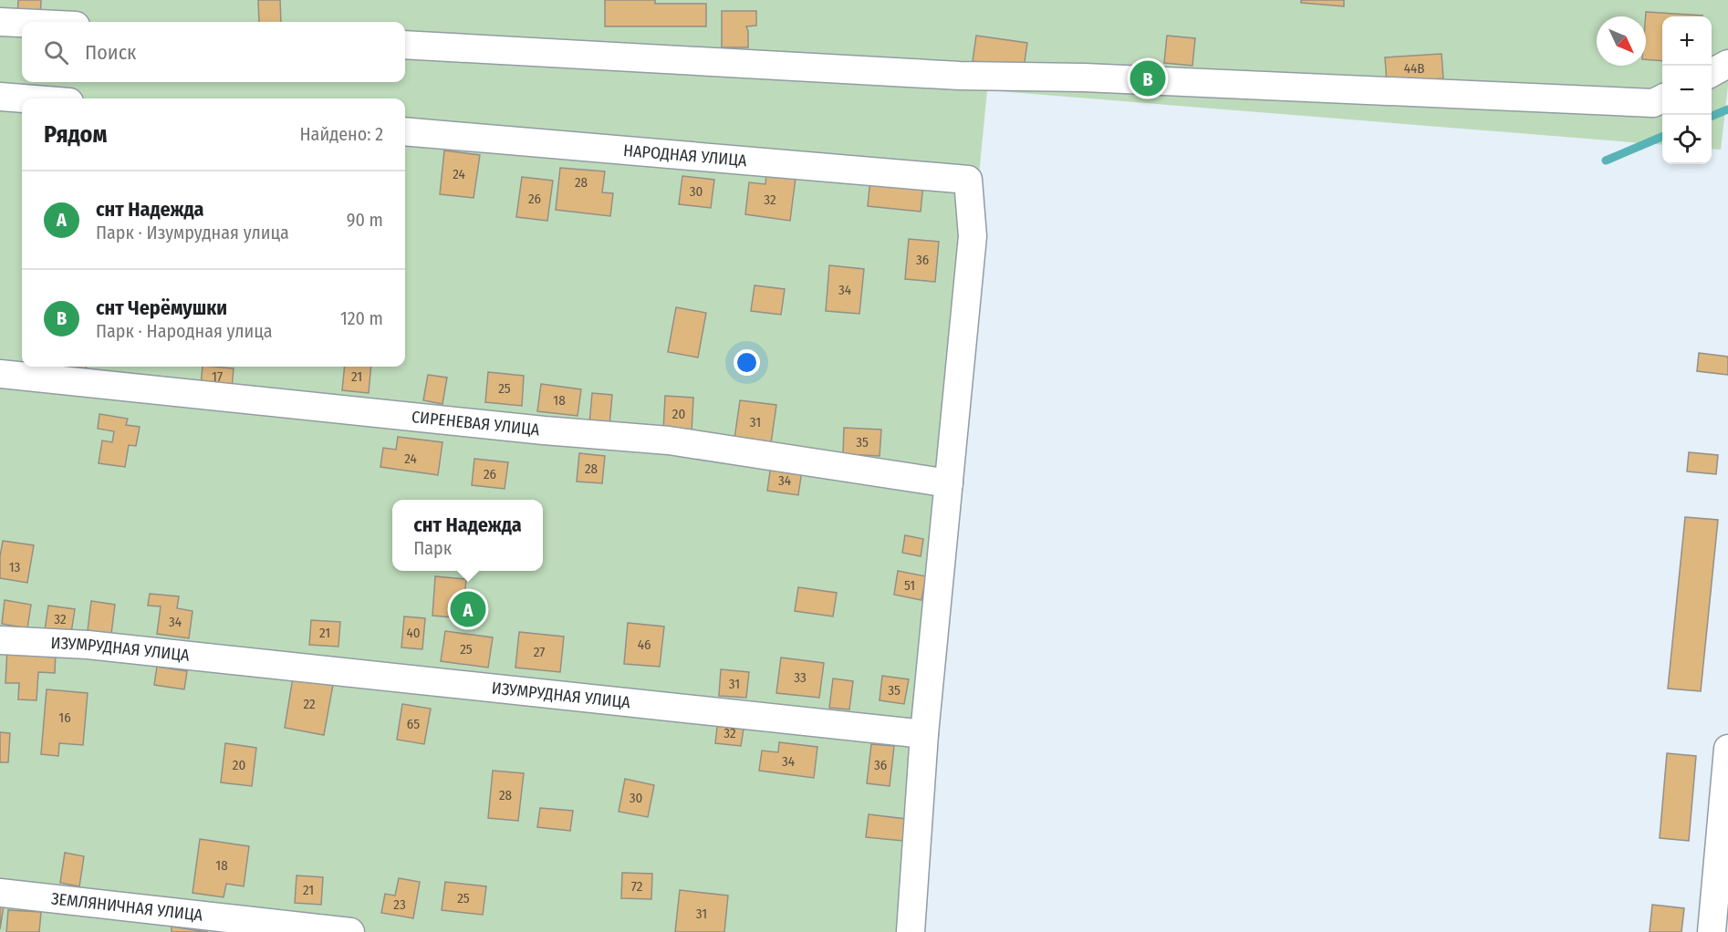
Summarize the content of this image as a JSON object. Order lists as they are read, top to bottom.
{
  "streets": {
    "street": [
      "НАРОДНАЯ УЛИЦА",
      "СИРЕНЕВАЯ УЛИЦА",
      "ИЗУМРУДНАЯ УЛИЦА",
      "ЗЕМЛЯНИЧНАЯ УЛИЦА"
    ]
  },
  "crossings": [
    ["НАРОДНАЯ УЛИЦА", "СИРЕНЕВАЯ УЛИЦА"]
  ],
  "house_numbers": [
    "44В",
    "24",
    "28",
    "30",
    "26",
    "32",
    "36",
    "34",
    "17",
    "21",
    "25",
    "18",
    "20",
    "31",
    "35",
    "24",
    "28",
    "26",
    "34",
    "13",
    "51",
    "32",
    "34",
    "21",
    "40",
    "46",
    "25",
    "27",
    "33",
    "31",
    "35",
    "22",
    "16",
    "65",
    "32",
    "34",
    "20",
    "36",
    "28",
    "30",
    "18",
    "72",
    "21",
    "25",
    "23",
    "31"
  ],
  "north": "bottom right",
  "page": {
    "map_buttons": ["+", "−"],
    "search": "Поиск",
    "pins": ["B", "A"],
    "heading": ["Рядом", "Найдено: 2"],
    "list": [
      {
        "mark": "A",
        "name": "снт Надежда",
        "note": "Парк · Изумрудная улица",
        "value": "90 m"
      },
      {
        "mark": "B",
        "name": "снт Черёмушки",
        "note": "Парк · Народная улица",
        "value": "120 m"
      }
    ],
    "popup": ["снт Надежда", "Парк"]
  }
}
